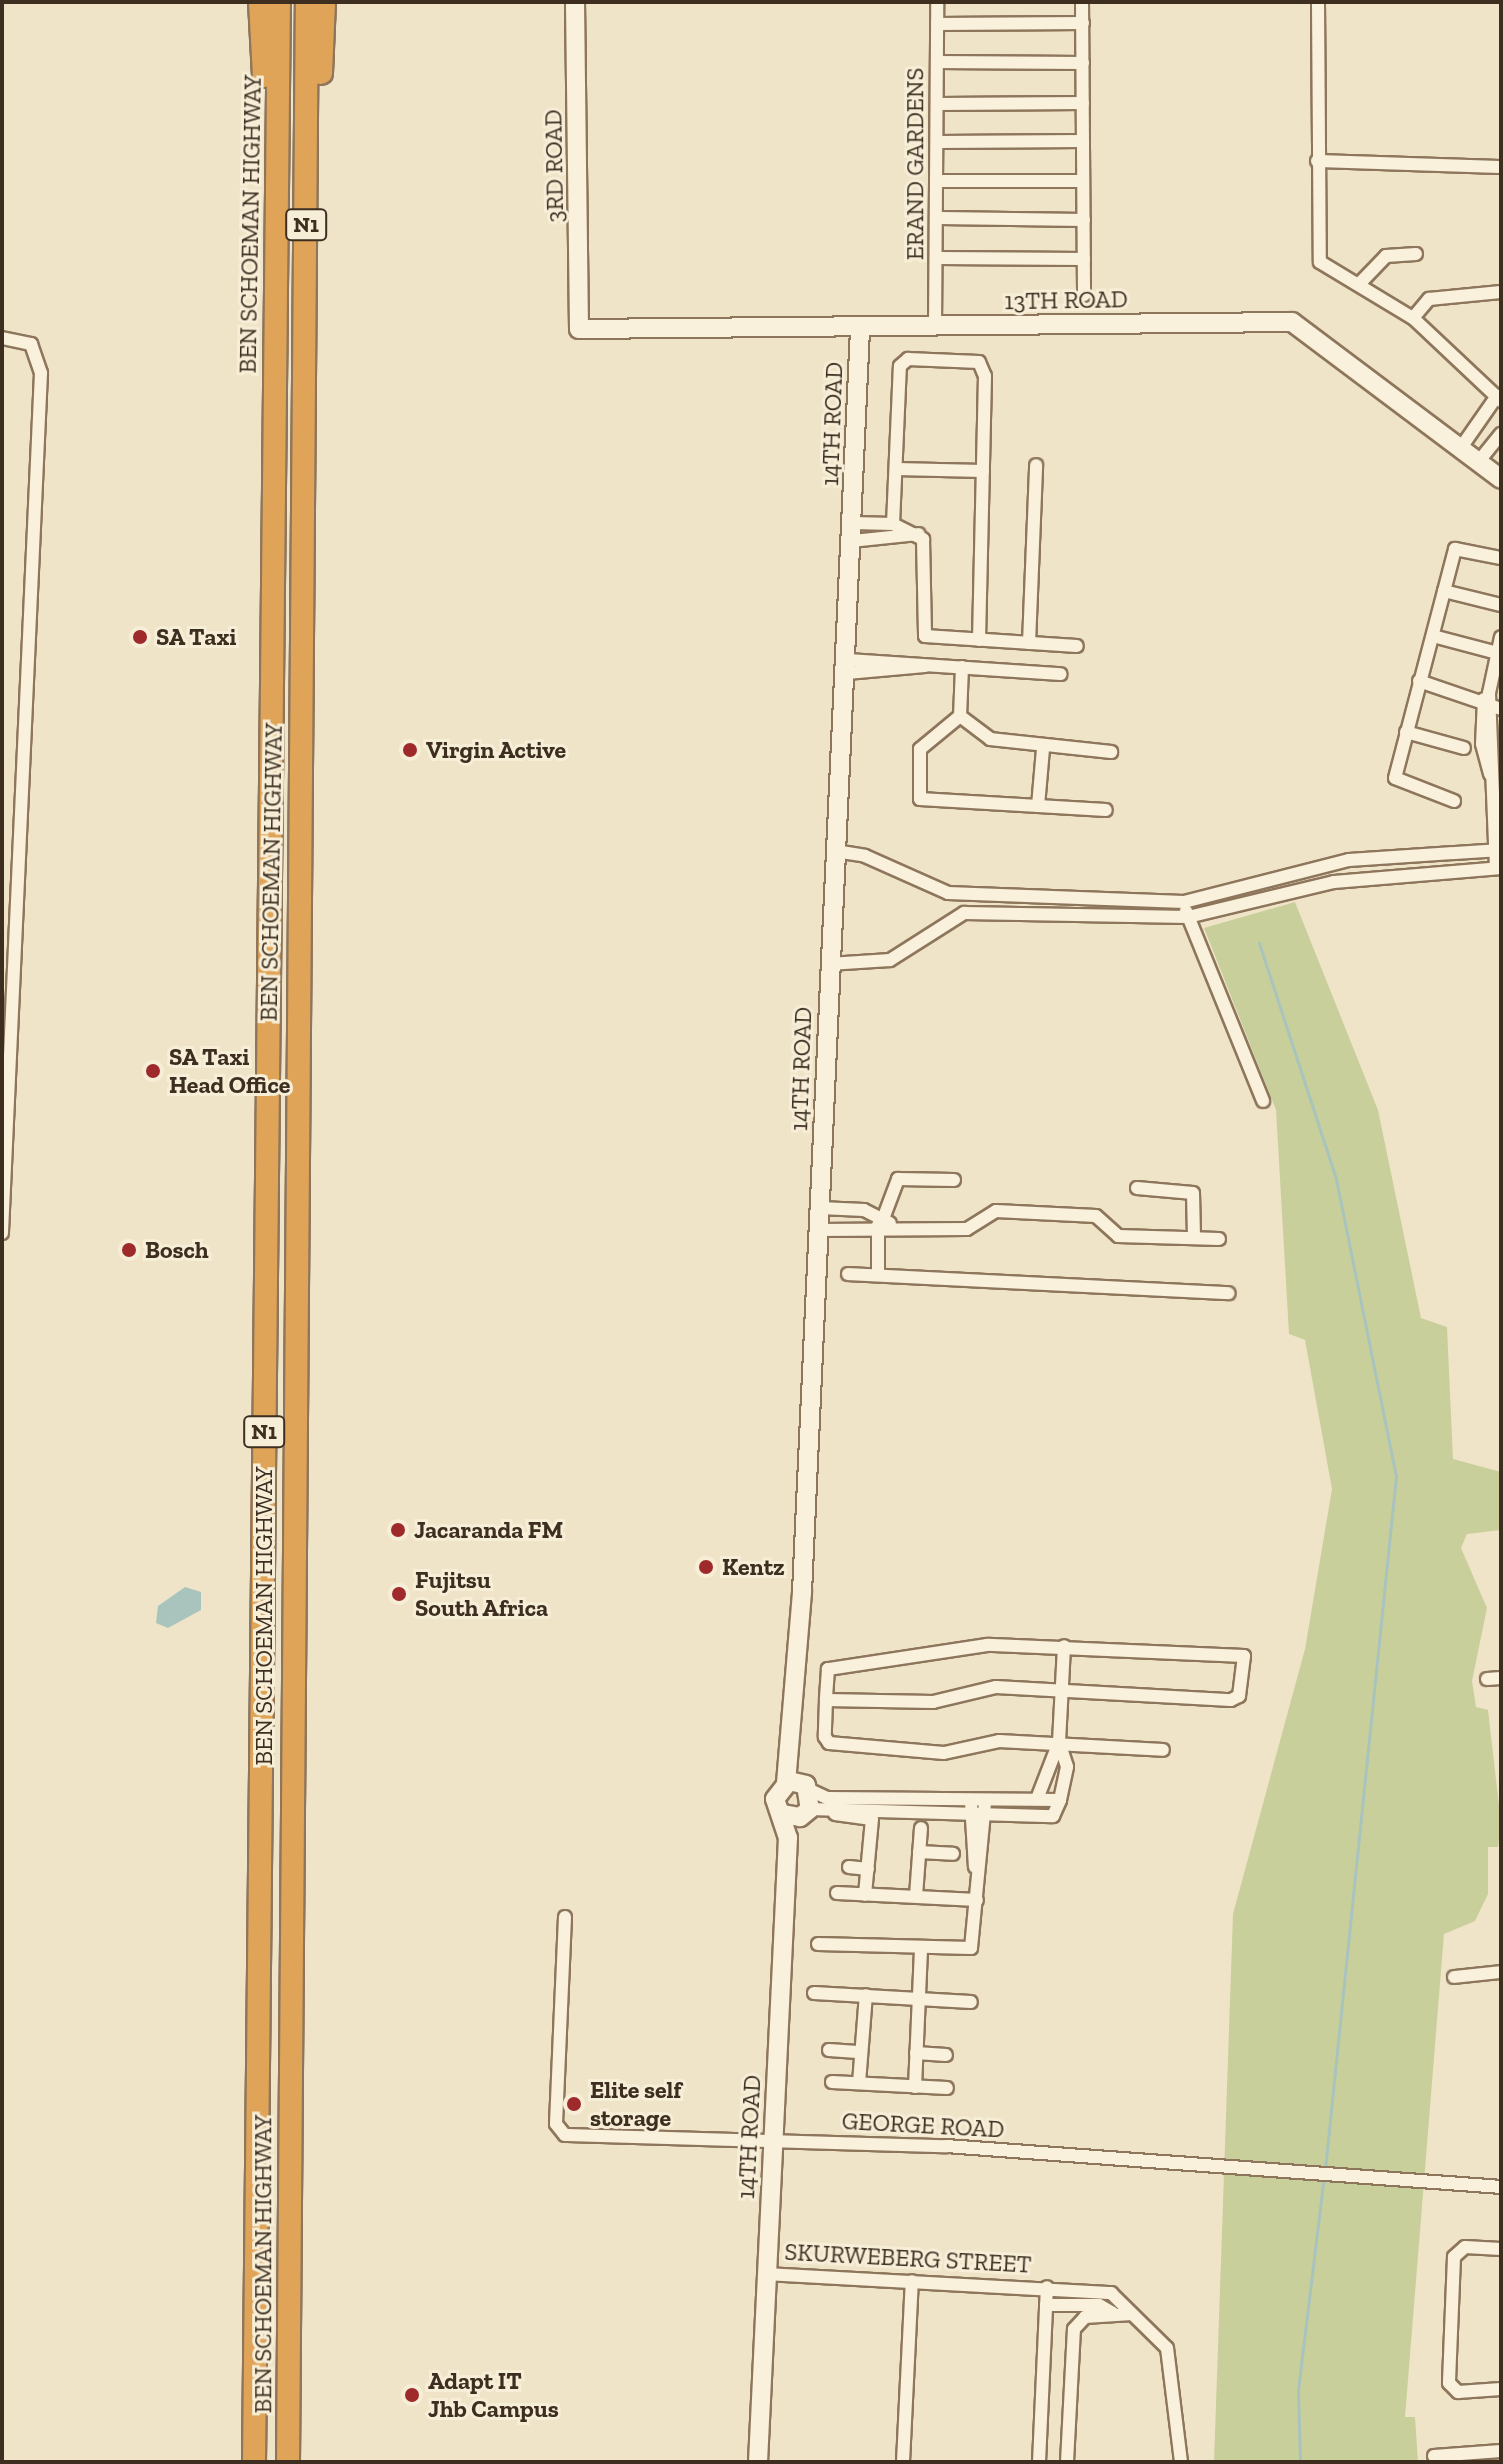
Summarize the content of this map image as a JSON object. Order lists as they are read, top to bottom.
{
  "streets": {
    "highway": ["BEN SCHOEMAN HIGHWAY", "N1"],
    "street": [
      "ERAND GARDENS",
      "3RD ROAD",
      "13TH ROAD",
      "14TH ROAD",
      "GEORGE ROAD",
      "SKURWEBERG STREET"
    ]
  },
  "crossings": [
    ["ERAND GARDENS", "13TH ROAD"],
    ["3RD ROAD", "13TH ROAD"],
    ["13TH ROAD", "14TH ROAD"],
    ["14TH ROAD", "GEORGE ROAD"],
    ["14TH ROAD", "SKURWEBERG STREET"]
  ],
  "places": [
    "SA Taxi",
    "Virgin Active",
    "SA Taxi Head Office",
    "Bosch",
    "Jacaranda FM",
    "Kentz",
    "Fujitsu South Africa",
    "Elite self storage",
    "Adapt IT Jhb Campus"
  ]
}
